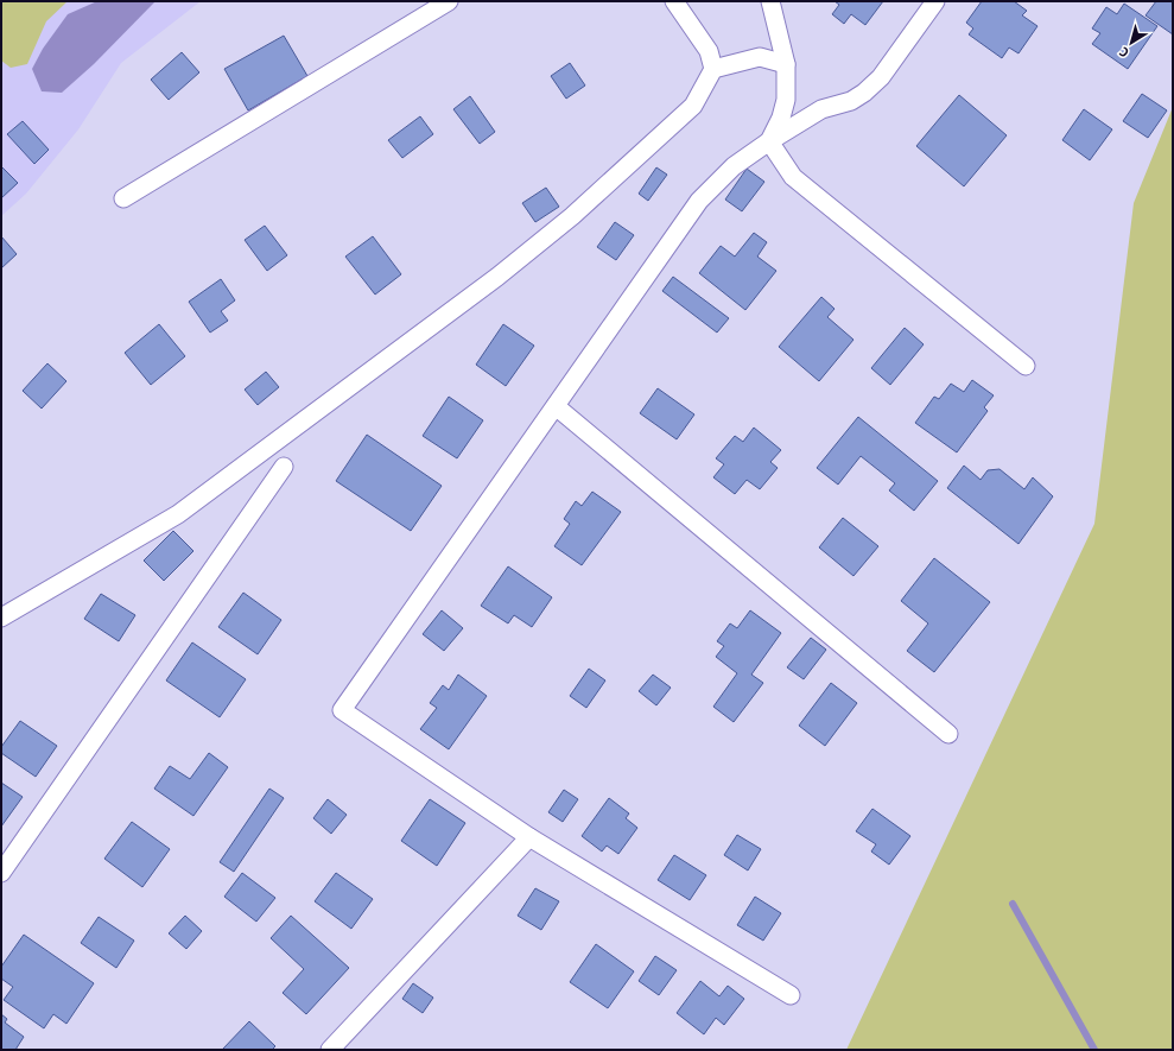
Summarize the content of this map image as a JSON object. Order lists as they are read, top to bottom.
{
  "north": "bottom left"
}
